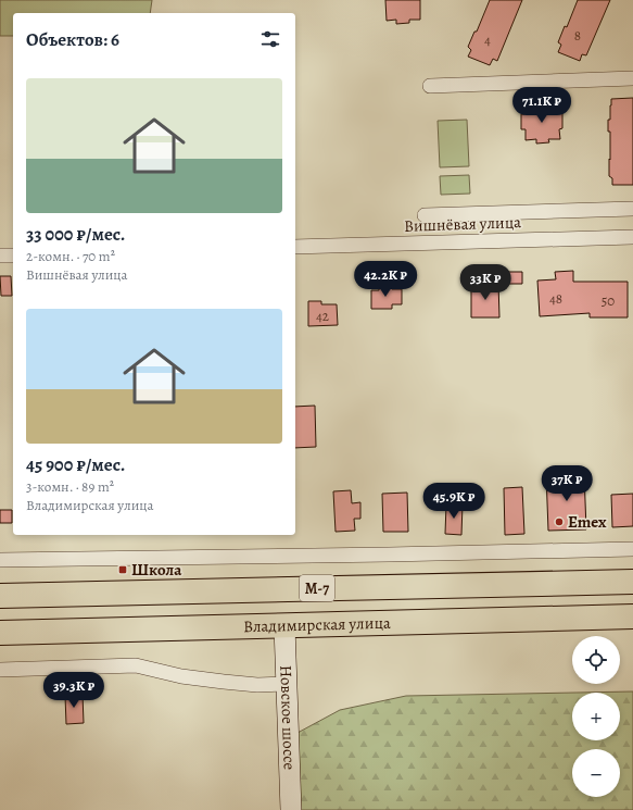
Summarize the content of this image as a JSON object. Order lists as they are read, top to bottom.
{
  "streets": {
    "highway": ["М-7", "Владимирская улица"],
    "street": ["Вишнёвая улица", "Новское шоссе"]
  },
  "crossings": [
    ["Владимирская улица", "Новское шоссе"]
  ],
  "places": {
    "other": ["Emex"],
    "transit": ["Школа"]
  },
  "house_numbers": [
    "8",
    "4",
    "48",
    "50",
    "42"
  ],
  "page": {
    "heading": "Объектов: 6",
    "list": [
      {
        "name": "33 000 ₽/мес.",
        "note": "2-комн. · 70 m² · Вишнёвая улица"
      },
      {
        "name": "45 900 ₽/мес.",
        "note": "3-комн. · 89 m² · Владимирская улица"
      }
    ],
    "price": [
      "71.1K ₽",
      "42.2K ₽",
      "33K ₽",
      "37K ₽",
      "45.9K ₽",
      "39.3K ₽"
    ],
    "map_buttons": ["+", "−"]
  }
}
